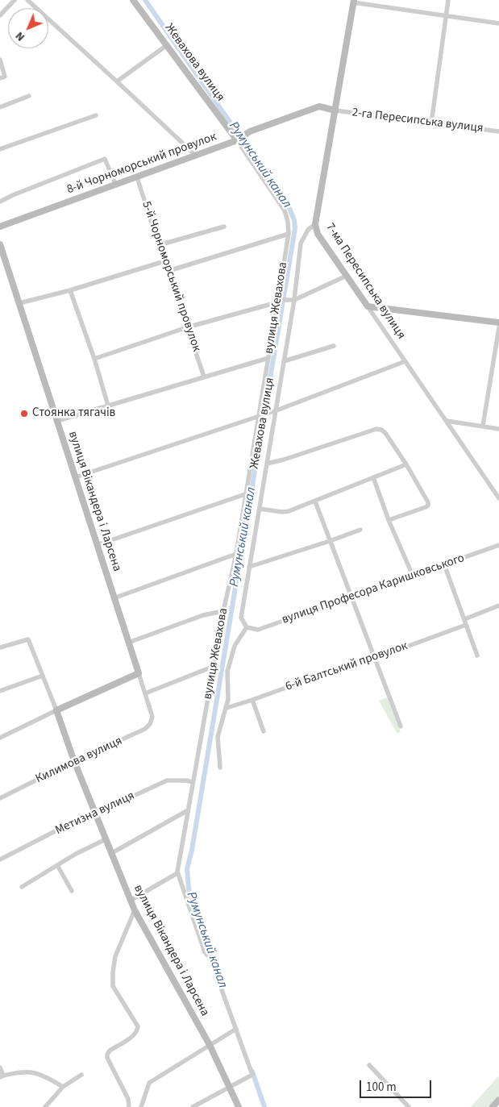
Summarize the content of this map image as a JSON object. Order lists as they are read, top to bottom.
{
  "streets": {
    "street": [
      "Жевахова вулиця",
      "2-га Пересипська вулиця",
      "8-й Чорноморський провулок",
      "5-й Чорноморський провулок",
      "7-ма Пересипська вулиця",
      "вулиця Жевахова",
      "вулиця Вікандера і Ларсена",
      "вулиця Професора Каришковського",
      "6-й Балтський провулок",
      "Килимова вулиця",
      "Метизна вулиця"
    ]
  },
  "crossings": [
    ["Жевахова вулиця", "8-й Чорноморський провулок"],
    ["Жевахова вулиця", "7-ма Пересипська вулиця"],
    ["Жевахова вулиця", "вулиця Жевахова"],
    ["Жевахова вулиця", "вулиця Професора Каришковського"],
    ["2-га Пересипська вулиця", "8-й Чорноморський провулок"],
    ["2-га Пересипська вулиця", "7-ма Пересипська вулиця"],
    ["8-й Чорноморський провулок", "5-й Чорноморський провулок"],
    ["8-й Чорноморський провулок", "7-ма Пересипська вулиця"],
    ["вулиця Жевахова", "вулиця Вікандера і Ларсена"],
    ["вулиця Жевахова", "Метизна вулиця"],
    ["вулиця Вікандера і Ларсена", "Килимова вулиця"],
    ["вулиця Вікандера і Ларсена", "Метизна вулиця"]
  ],
  "water": ["Румунський канал"],
  "places": ["Стоянка тягачів"],
  "scale_bar": "100 m",
  "north": "bottom left"
}
